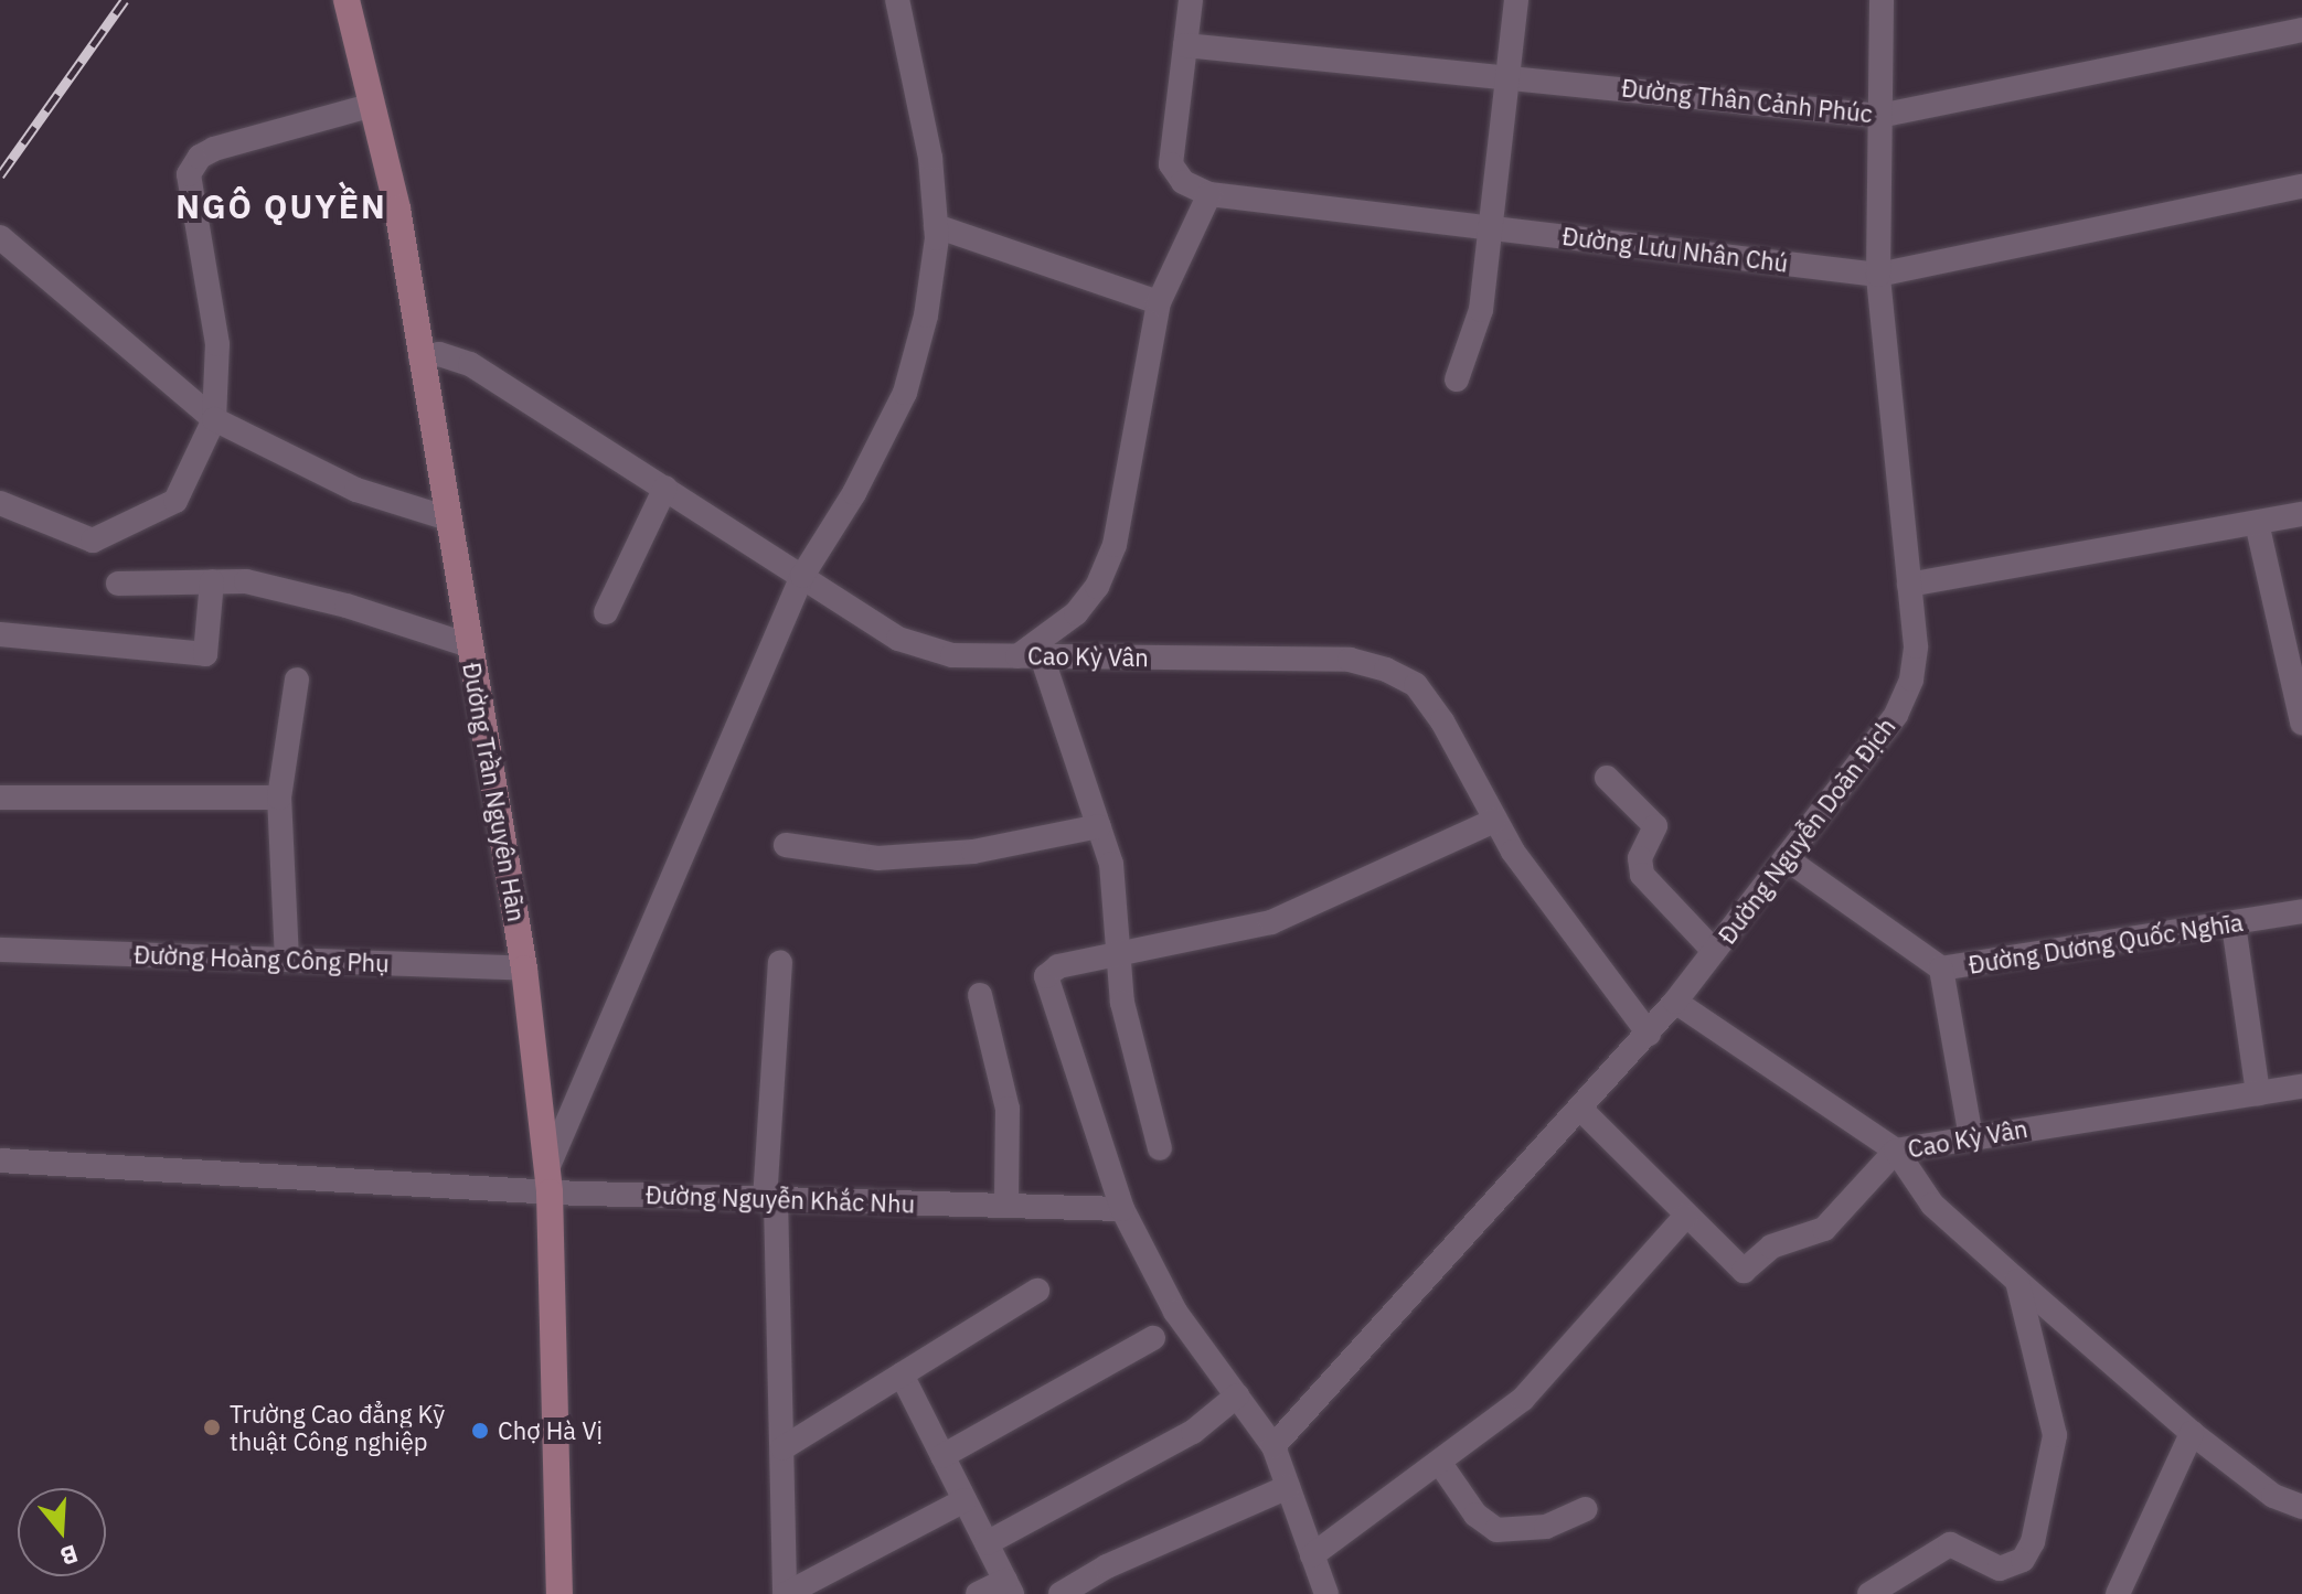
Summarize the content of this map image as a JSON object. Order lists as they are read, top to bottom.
{
  "streets": {
    "street": [
      "Đường Thân Cảnh Phúc",
      "Đường Lưu Nhân Chú",
      "Cao Kỳ Vân",
      "Đường Trần Nguyên Hãn",
      "Đường Nguyễn Doãn Địch",
      "Đường Dương Quốc Nghĩa",
      "Đường Hoàng Công Phụ",
      "Đường Nguyễn Khắc Nhu"
    ]
  },
  "crossings": [
    ["Đường Thân Cảnh Phúc", "Đường Lưu Nhân Chú"],
    ["Đường Thân Cảnh Phúc", "Đường Nguyễn Doãn Địch"],
    ["Đường Lưu Nhân Chú", "Đường Nguyễn Doãn Địch"],
    ["Cao Kỳ Vân", "Đường Trần Nguyên Hãn"],
    ["Cao Kỳ Vân", "Đường Nguyễn Doãn Địch"],
    ["Đường Trần Nguyên Hãn", "Đường Hoàng Công Phụ"],
    ["Đường Trần Nguyên Hãn", "Đường Nguyễn Khắc Nhu"],
    ["Đường Nguyễn Doãn Địch", "Đường Dương Quốc Nghĩa"]
  ],
  "districts": ["NGÔ QUYỀN"],
  "places": ["Trường Cao đẳng Kỹ thuật Công nghiệp", "Chợ Hà Vị"],
  "north": "bottom"
}
